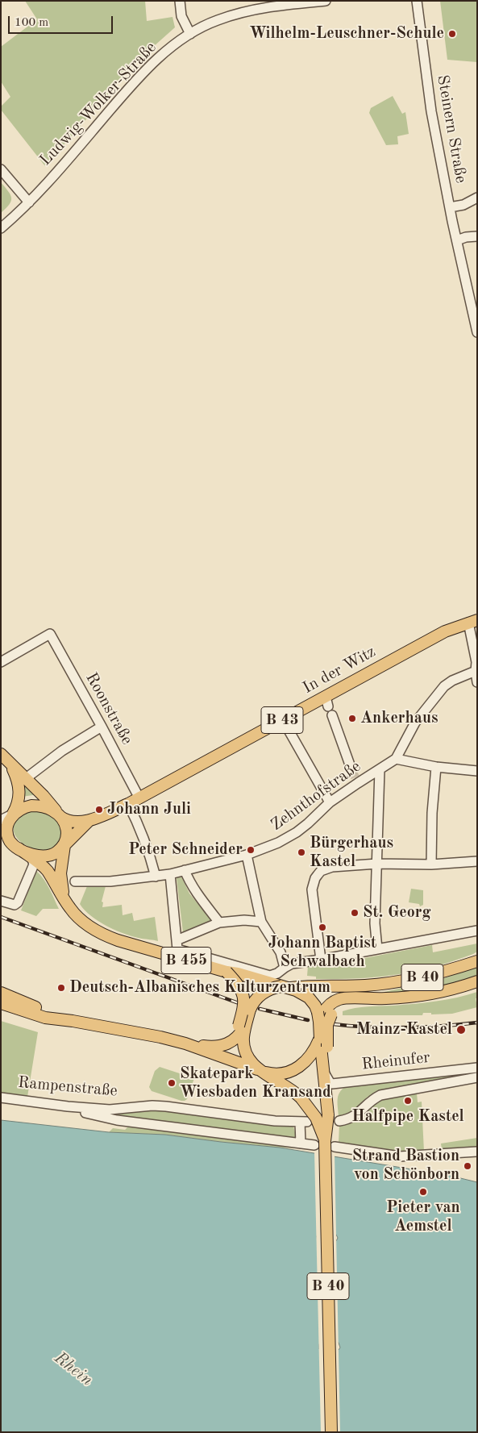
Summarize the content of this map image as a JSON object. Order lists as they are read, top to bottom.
{
  "streets": {
    "main road": [
      "In der Witz",
      "B 43",
      "B 455",
      "B 40"
    ],
    "street": [
      "Ludwig-Wolker-Straße",
      "Steinern Straße",
      "Roonstraße",
      "Zehnthofstraße",
      "Rheinufer",
      "Rampenstraße"
    ]
  },
  "crossings": [
    ["In der Witz", "Roonstraße"],
    ["In der Witz", "B 455"],
    ["B 455", "B 40"],
    ["B 40", "Rheinufer"]
  ],
  "water": ["Rhein"],
  "places": [
    "Wilhelm-Leuschner-Schule",
    "Ankerhaus",
    "Johann Juli",
    "Peter Schneider",
    "Bürgerhaus Kastel",
    "St. Georg",
    "Johann Baptist Schwalbach",
    "Deutsch-Albanisches Kulturzentrum",
    "Mainz-Kastel",
    "Skatepark Wiesbaden Kransand",
    "Halfpipe Kastel",
    "Strand Bastion von Schönborn",
    "Pieter van Aemstel"
  ],
  "scale_bar": "100 m"
}
